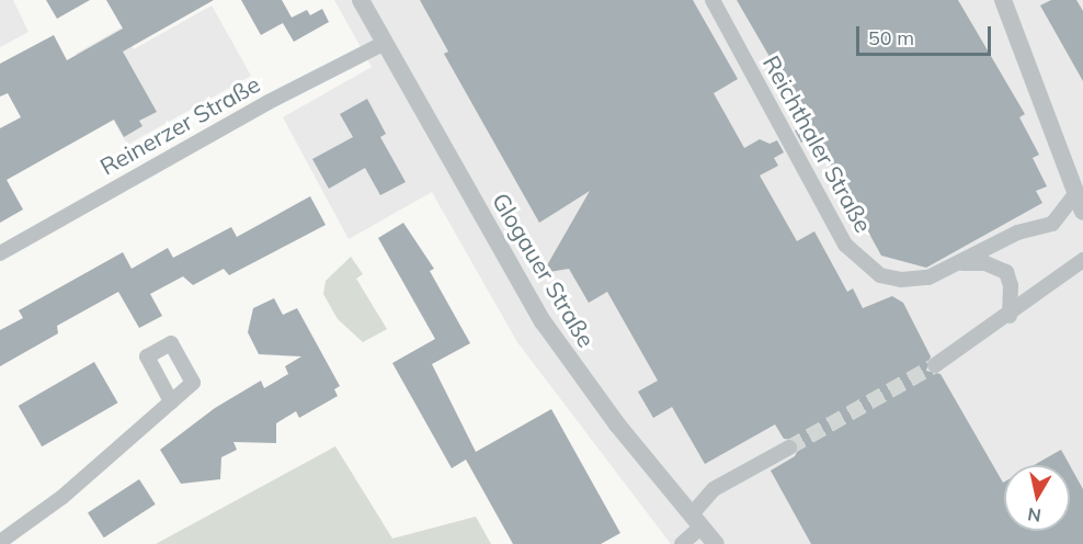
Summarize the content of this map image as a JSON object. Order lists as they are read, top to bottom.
{
  "streets": {
    "street": ["Reinerzer Straße", "Reichthaler Straße", "Glogauer Straße"]
  },
  "crossings": [
    ["Reinerzer Straße", "Glogauer Straße"]
  ],
  "scale_bar": "50 m",
  "north": "bottom"
}
